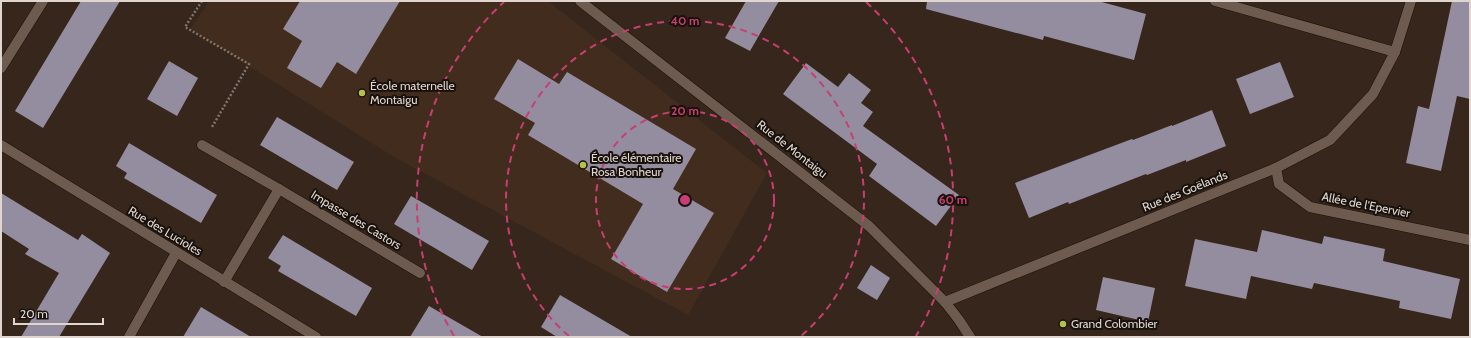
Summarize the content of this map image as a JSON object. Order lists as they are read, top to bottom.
{
  "streets": {
    "street": [
      "Rue de Montaigu",
      "Rue des Goëlands",
      "Allée de l'Epervier",
      "Impasse des Castors",
      "Rue des Lucioles"
    ]
  },
  "crossings": [
    ["Rue de Montaigu", "Rue des Goëlands"],
    ["Rue des Goëlands", "Allée de l'Epervier"]
  ],
  "places": ["École maternelle Montaigu", "École élémentaire Rosa Bonheur", "Grand Colombier"],
  "scale_bar": "20 m",
  "rings": ["40 m", "20 m", "60 m"]
}
